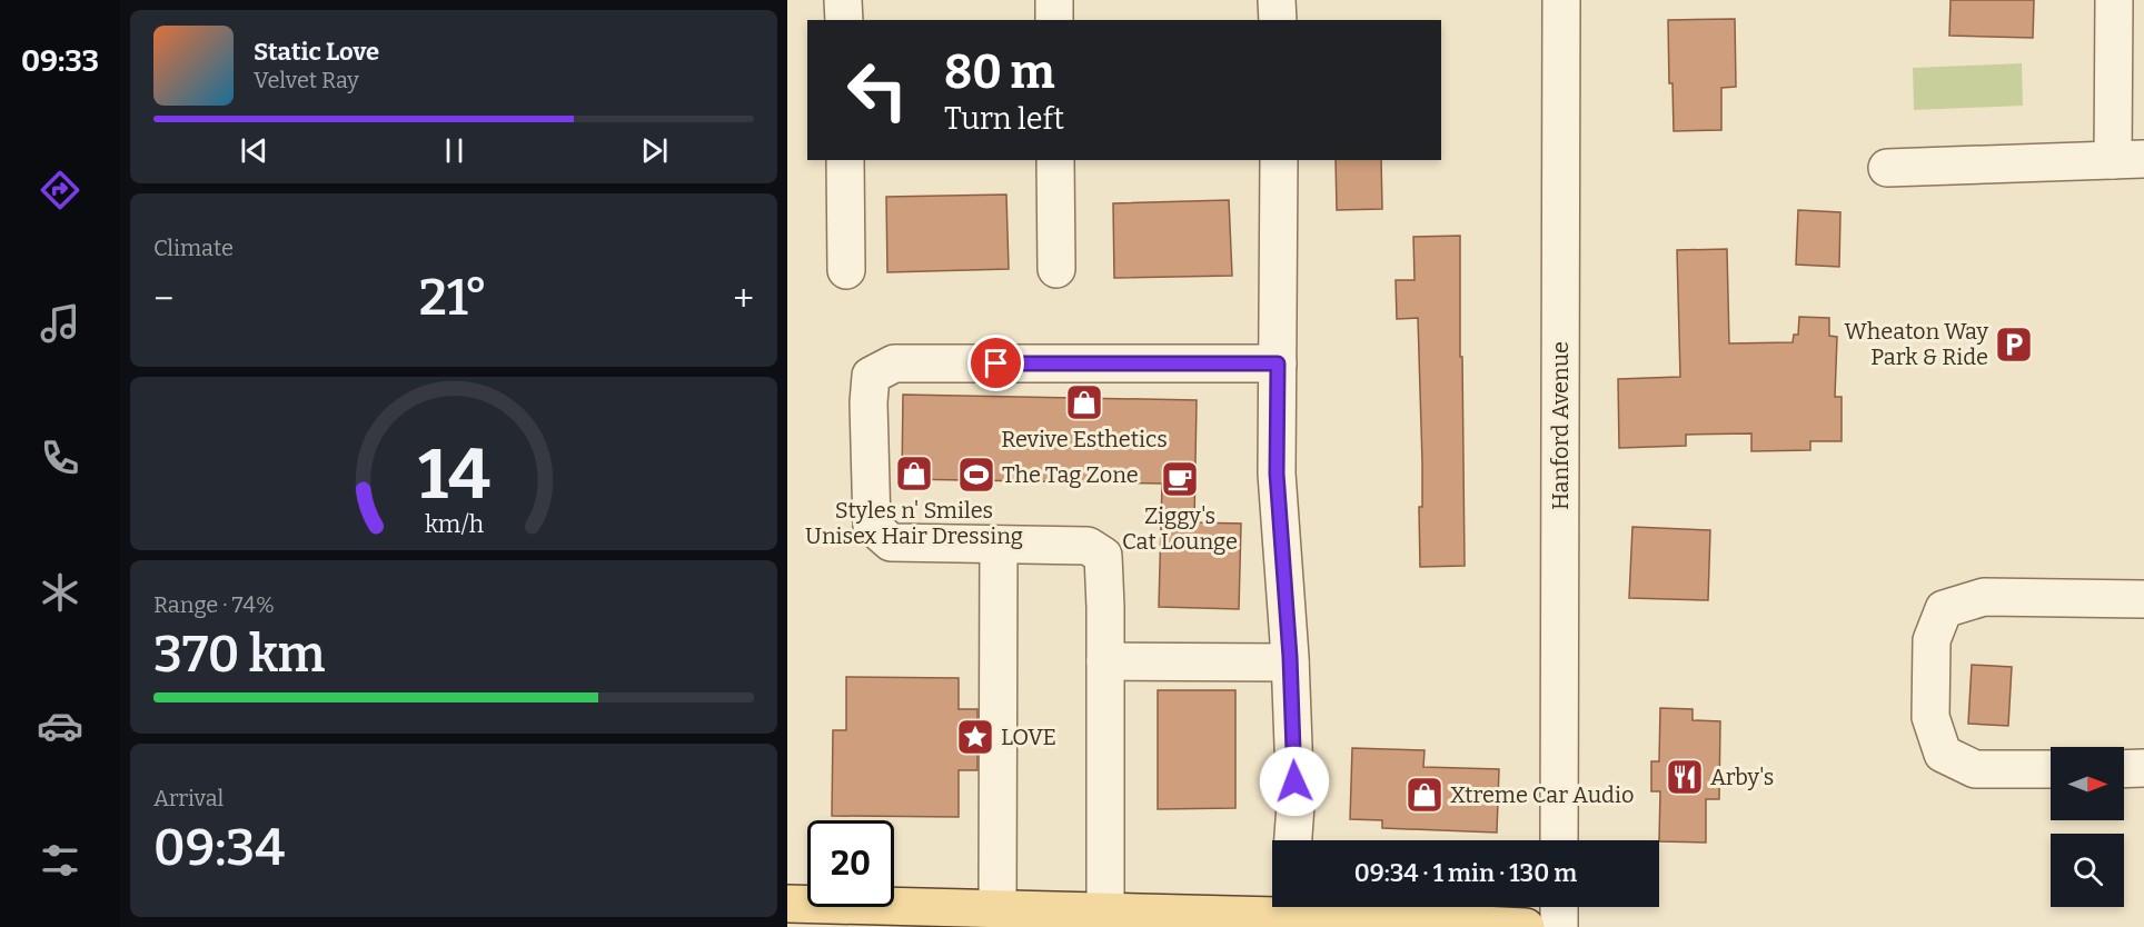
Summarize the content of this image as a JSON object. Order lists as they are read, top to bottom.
{
  "streets": {
    "street": ["Hanford Avenue"]
  },
  "places": {
    "parking": ["Wheaton Way Park & Ride"],
    "shop": ["Revive Esthetics", "Styles n' Smiles Unisex Hair Dressing", "Xtreme Car Audio"],
    "sports": ["The Tag Zone"],
    "cafe": ["Ziggy's Cat Lounge"],
    "place": ["LOVE"],
    "restaurant": ["Arby's"]
  },
  "north": "right",
  "page": {
    "tabs": "09:33",
    "turn": ["80 m", "Turn left"],
    "song": ["Static Love", "Velvet Ray"],
    "tile": [
      "Climate",
      ["Range · 74%", "370 km"],
      ["Arrival", "09:34"]
    ],
    "heat": ["−", "21°", "+"],
    "limit": "20",
    "trip": "09:34 · 1 min · 130 m",
    "gauge": ["14", "km/h"]
  }
}
